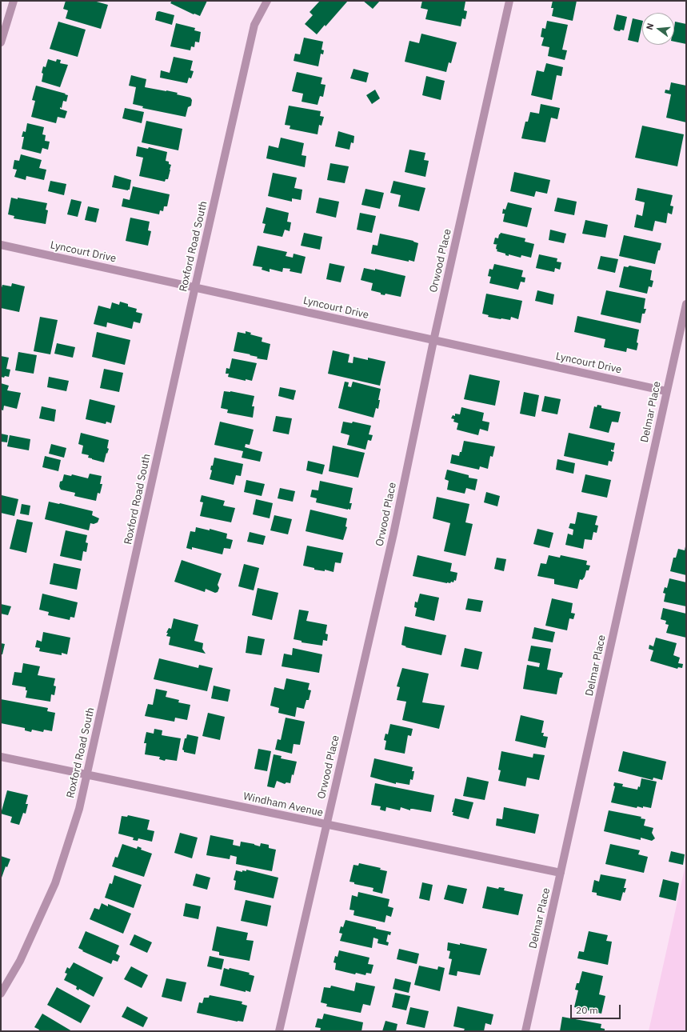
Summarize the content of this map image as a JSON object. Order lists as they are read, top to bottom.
{
  "streets": {
    "street": [
      "Roxford Road South",
      "Lyncourt Drive",
      "Orwood Place",
      "Delmar Place",
      "Windham Avenue"
    ]
  },
  "crossings": [
    ["Roxford Road South", "Lyncourt Drive"],
    ["Roxford Road South", "Windham Avenue"],
    ["Lyncourt Drive", "Orwood Place"],
    ["Lyncourt Drive", "Delmar Place"],
    ["Orwood Place", "Windham Avenue"],
    ["Delmar Place", "Windham Avenue"]
  ],
  "scale_bar": "20 m",
  "north": "left"
}
